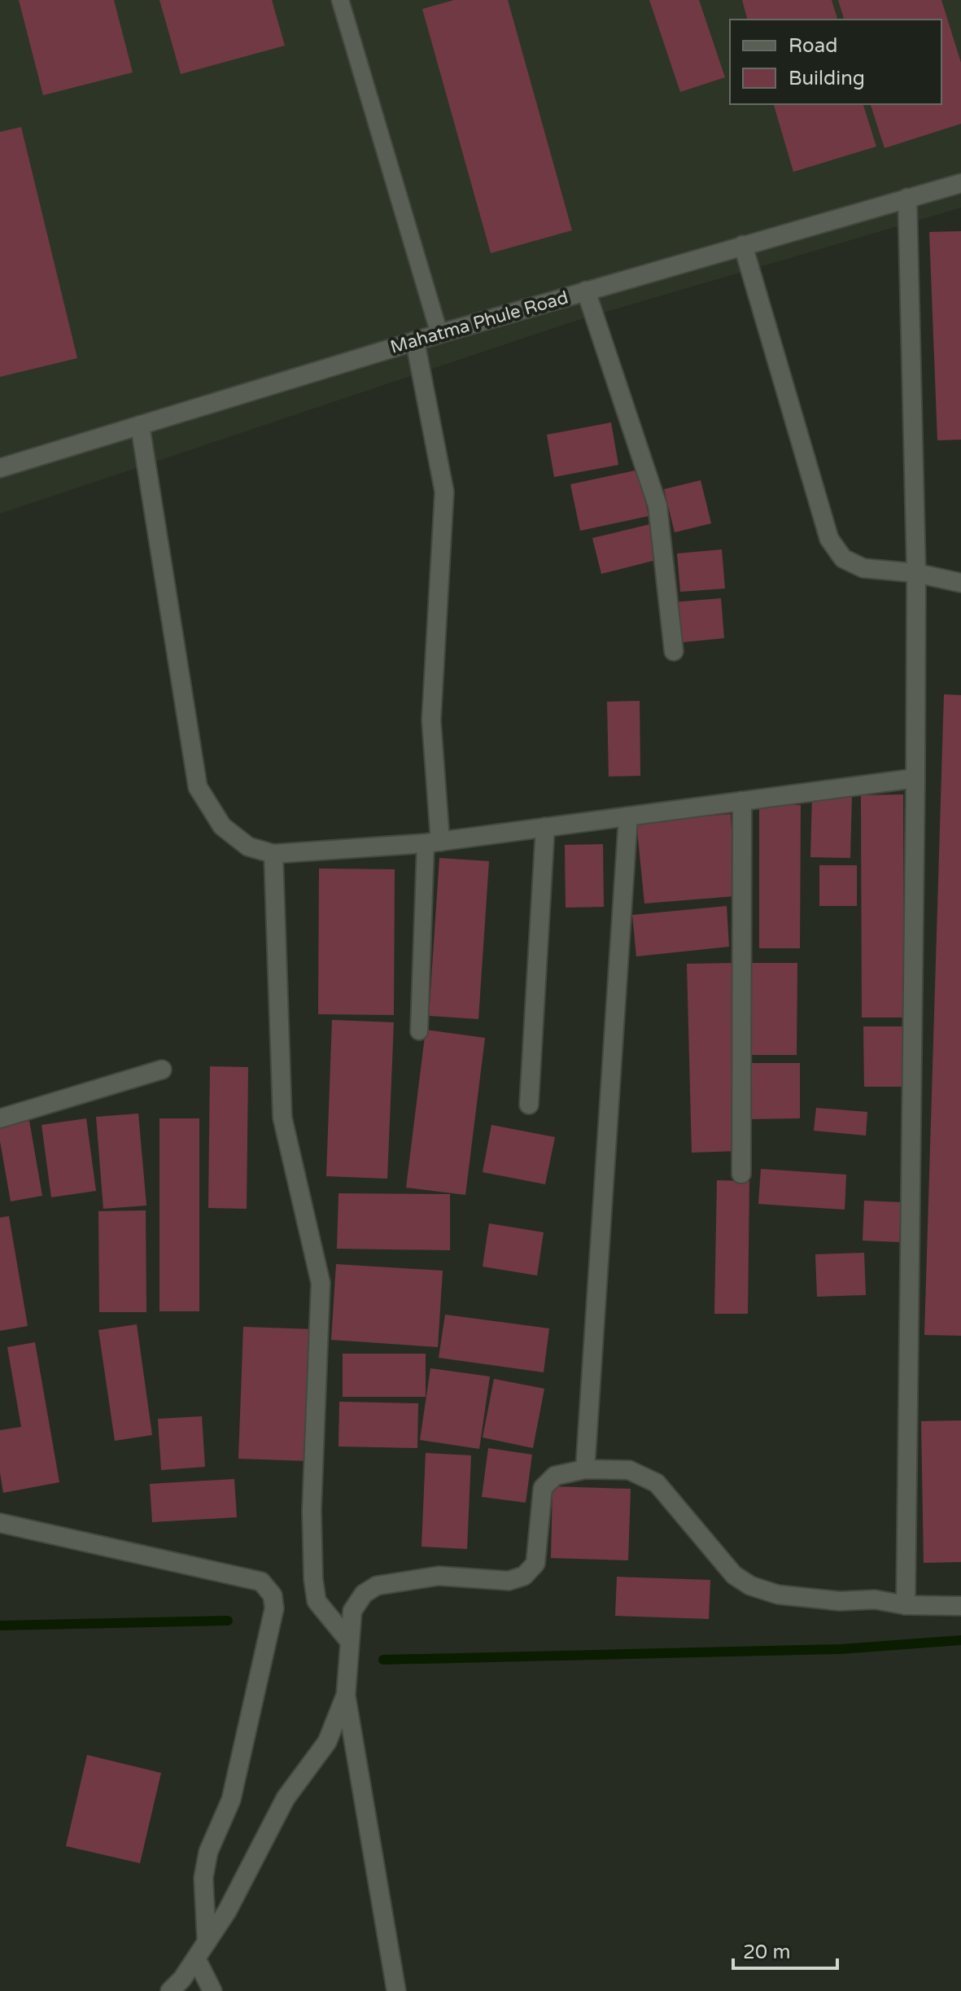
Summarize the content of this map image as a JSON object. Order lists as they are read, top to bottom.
{
  "streets": {
    "street": ["Mahatma Phule Road"]
  },
  "legend": ["Road", "Building"],
  "scale_bar": "20 m"
}
